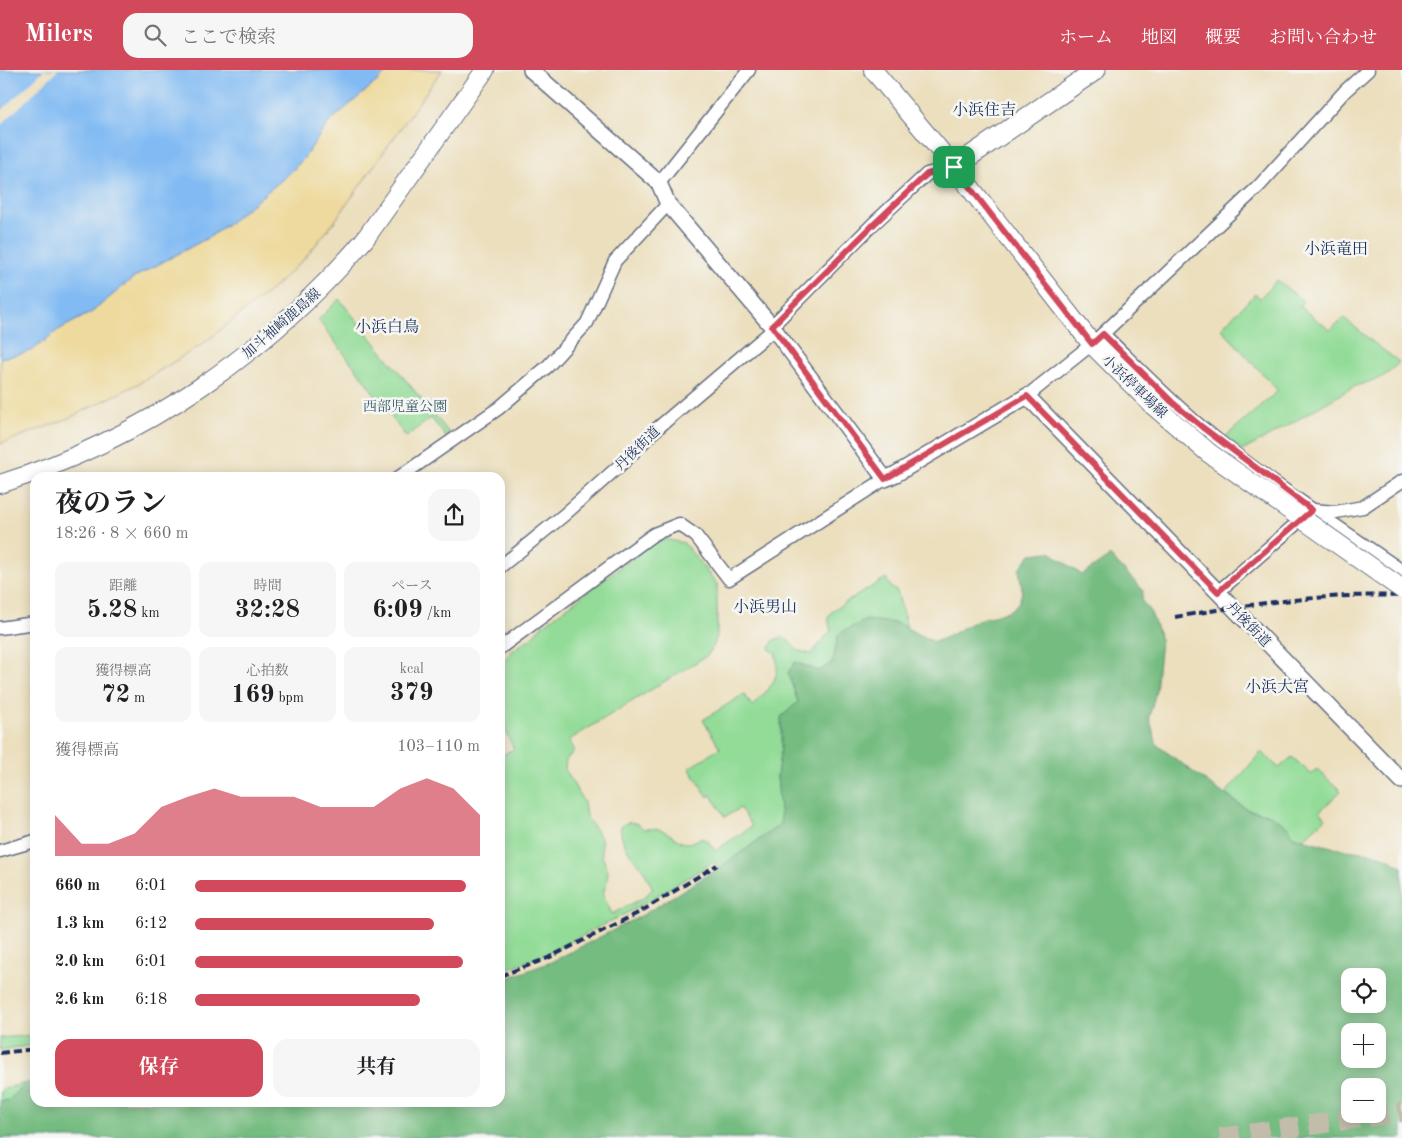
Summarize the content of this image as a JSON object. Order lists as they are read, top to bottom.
{
  "streets": {
    "main road": ["加斗袖崎鹿島線", "小浜停車場線"],
    "street": ["丹後街道"]
  },
  "crossings": [
    ["小浜停車場線", "丹後街道"]
  ],
  "districts": [
    "小浜住吉",
    "小浜竜田",
    "小浜白鳥",
    "小浜男山",
    "小浜大宮"
  ],
  "parks": ["西部児童公園"],
  "page": {
    "header": "Milers",
    "search": "ここで検索",
    "nav": [
      "ホーム",
      "地図",
      "概要",
      "お問い合わせ"
    ],
    "heading": ["夜のラン", "18:26 · 8 × 660 m"],
    "stats": [
      ["距離", "5.28 km"],
      ["時間", "32:28"],
      ["ペース", "6:09 /km"],
      ["獲得標高", "72 m"],
      ["心拍数", "169 bpm"],
      ["kcal", "379"]
    ],
    "chart": ["獲得標高", "103–110 m"],
    "list": [
      {
        "name": "660 m",
        "note": "6:01"
      },
      {
        "name": "1.3 km",
        "note": "6:12"
      },
      {
        "name": "2.0 km",
        "note": "6:01"
      },
      {
        "name": "2.6 km",
        "note": "6:18"
      }
    ],
    "map_buttons": ["+", "−"],
    "buttons": ["保存", "共有"]
  }
}
